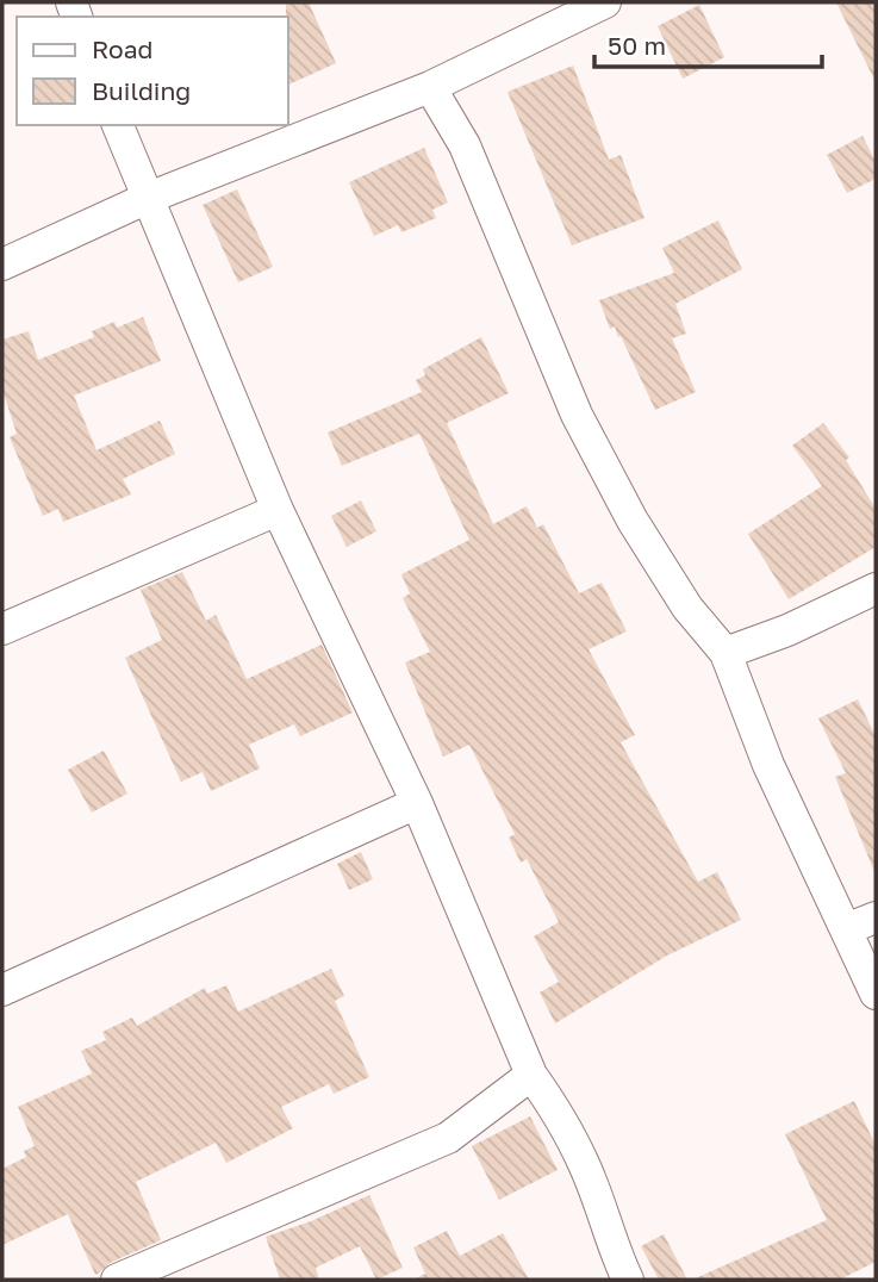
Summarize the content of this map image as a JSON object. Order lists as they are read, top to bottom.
{
  "legend": ["Road", "Building"],
  "scale_bar": "50 m"
}
